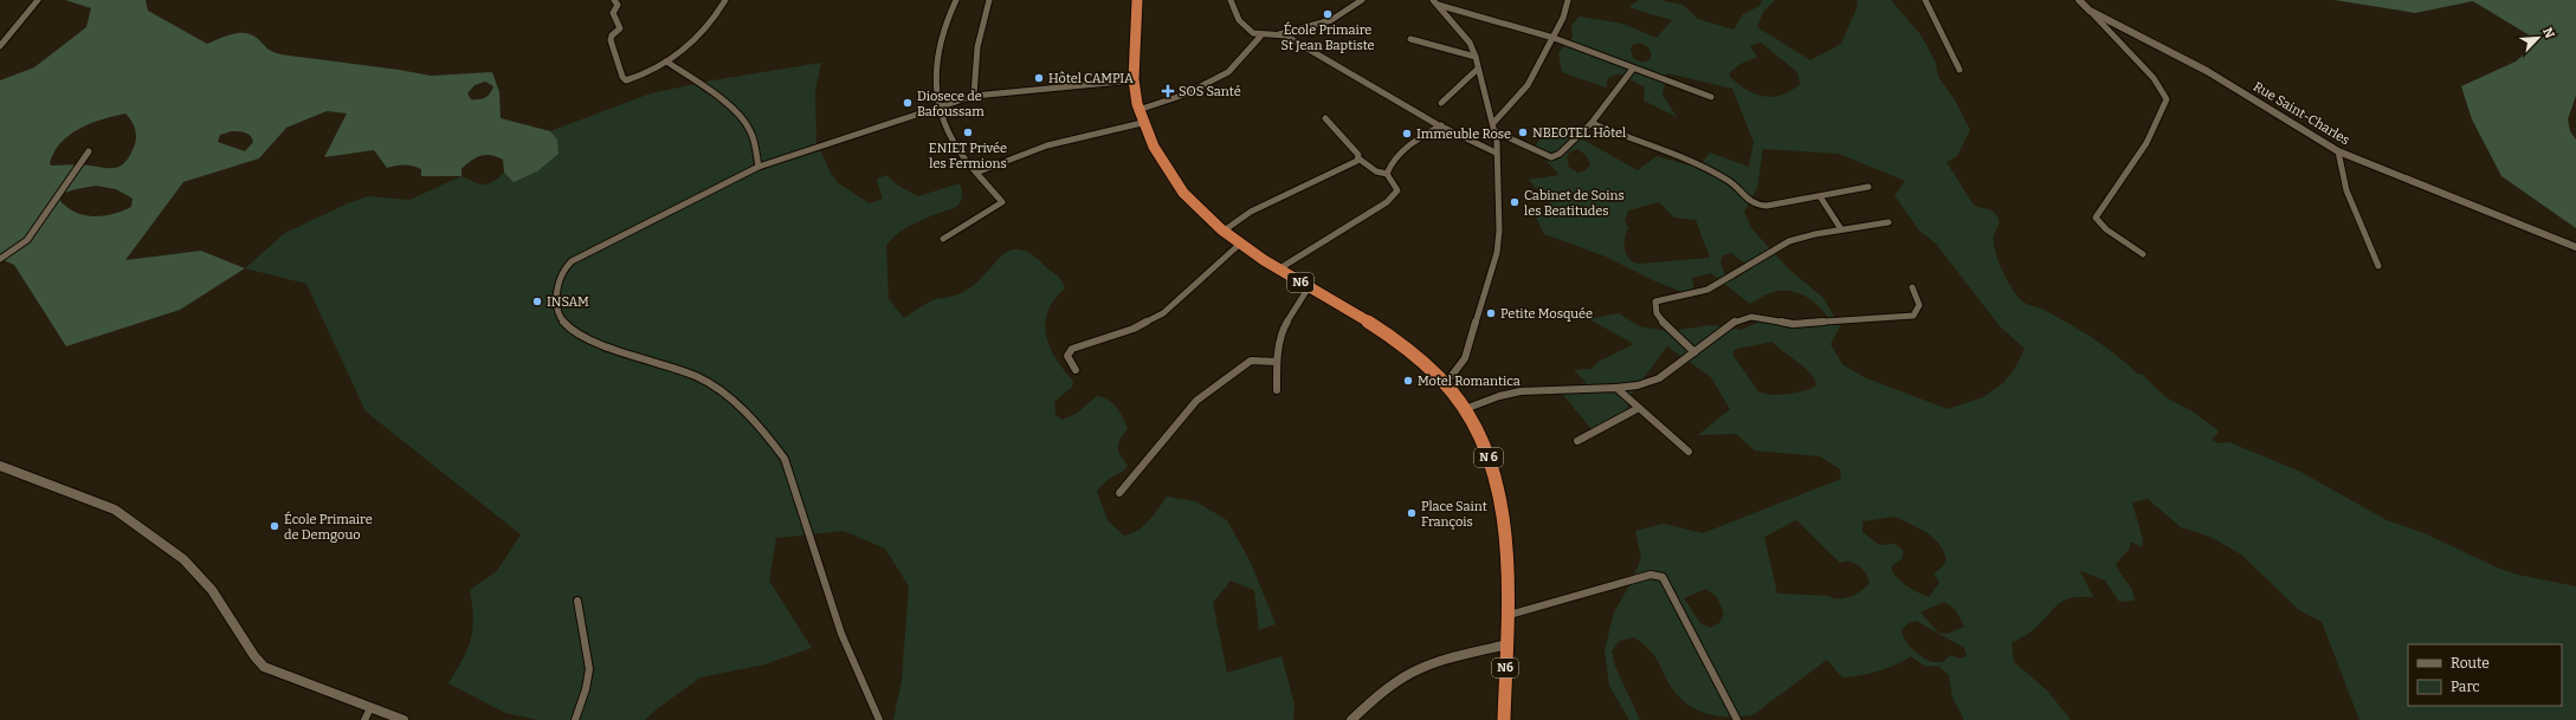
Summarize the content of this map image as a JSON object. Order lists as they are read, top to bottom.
{
  "streets": {
    "highway": ["N6", "N 6"],
    "street": ["Rue Saint-Charles"]
  },
  "crossings": [
    ["N6", "N 6"]
  ],
  "places": {
    "other": [
      "École Primaire St Jean Baptiste",
      "Hôtel CAMPIA",
      "Diosece de Bafoussam",
      "ENIET Privée les Fermions",
      "NBEOTEL Hôtel",
      "Immeuble Rose",
      "Cabinet de Soins les Beatitudes",
      "INSAM",
      "Petite Mosquée",
      "Motel Romantica",
      "Place Saint François",
      "École Primaire de Demgouo"
    ],
    "health": ["SOS Santé"]
  },
  "legend": ["Route", "Parc"],
  "north": "top right"
}
